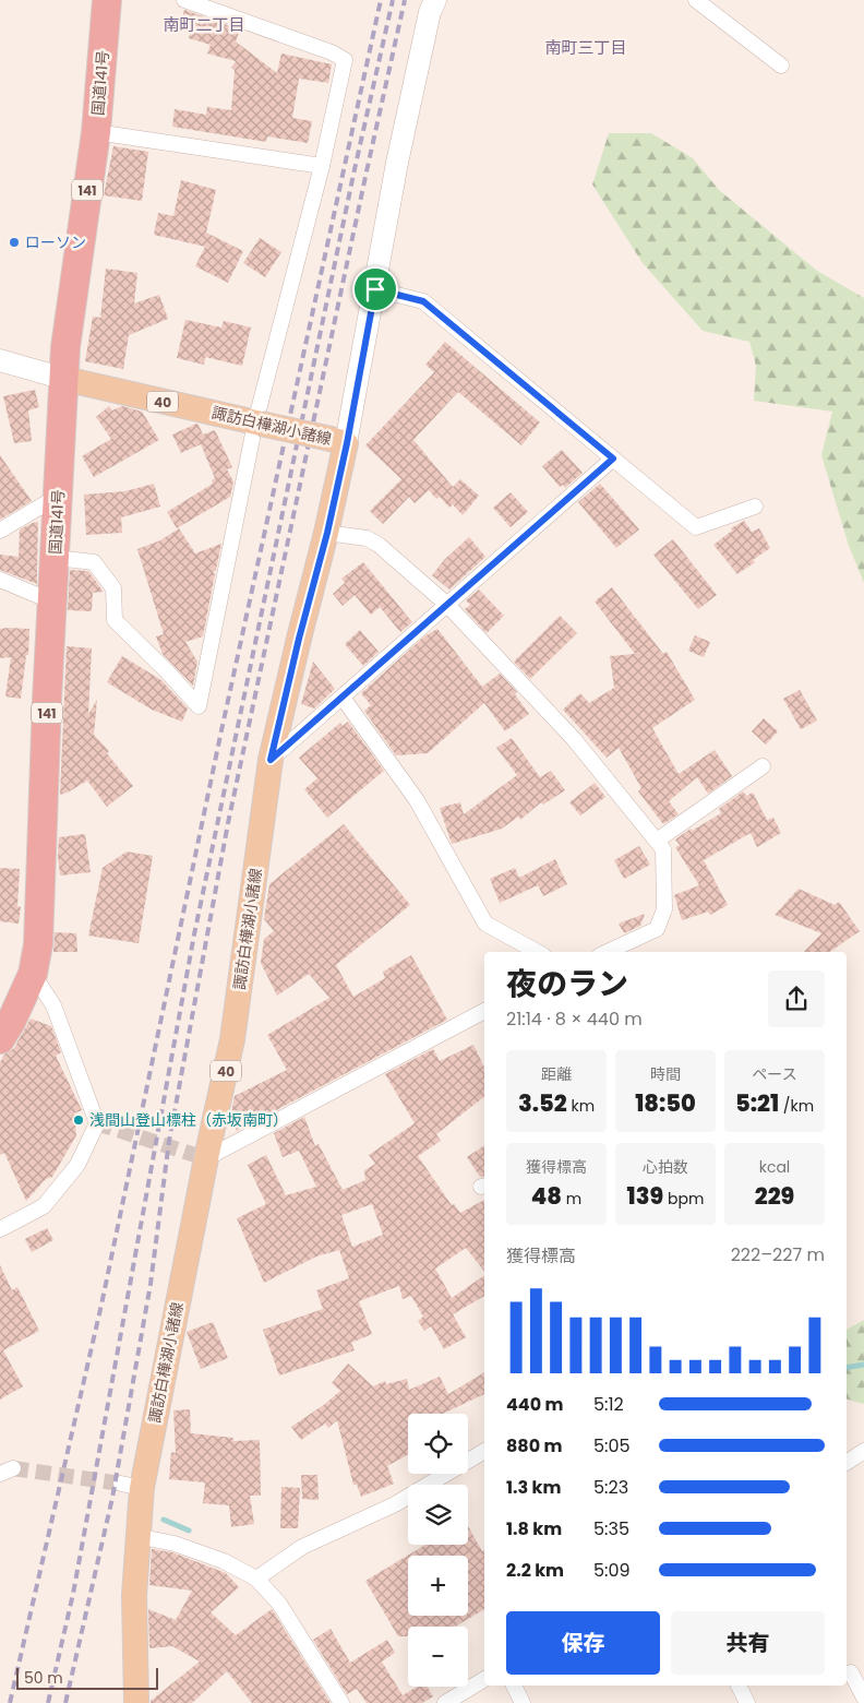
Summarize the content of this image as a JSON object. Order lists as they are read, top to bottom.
{
  "streets": {
    "highway": ["国道141号", "141"],
    "main road": ["40", "諏訪白樺湖小諸線"]
  },
  "crossings": [
    ["国道141号", "諏訪白樺湖小諸線"]
  ],
  "districts": ["南町二丁目", "南町三丁目"],
  "places": ["ローソン", "浅間山登山標柱（赤坂南町）"],
  "scale_bar": "50 m",
  "page": {
    "heading": ["夜のラン", "21:14 · 8 × 440 m"],
    "stats": [
      ["距離", "3.52 km"],
      ["時間", "18:50"],
      ["ペース", "5:21 /km"],
      ["獲得標高", "48 m"],
      ["心拍数", "139 bpm"],
      ["kcal", "229"]
    ],
    "chart": ["獲得標高", "222–227 m"],
    "list": [
      {
        "name": "440 m",
        "note": "5:12"
      },
      {
        "name": "880 m",
        "note": "5:05"
      },
      {
        "name": "1.3 km",
        "note": "5:23"
      },
      {
        "name": "1.8 km",
        "note": "5:35"
      },
      {
        "name": "2.2 km",
        "note": "5:09"
      }
    ],
    "map_buttons": ["+", "−"],
    "buttons": ["保存", "共有"],
    "scale": "50 m"
  }
}
